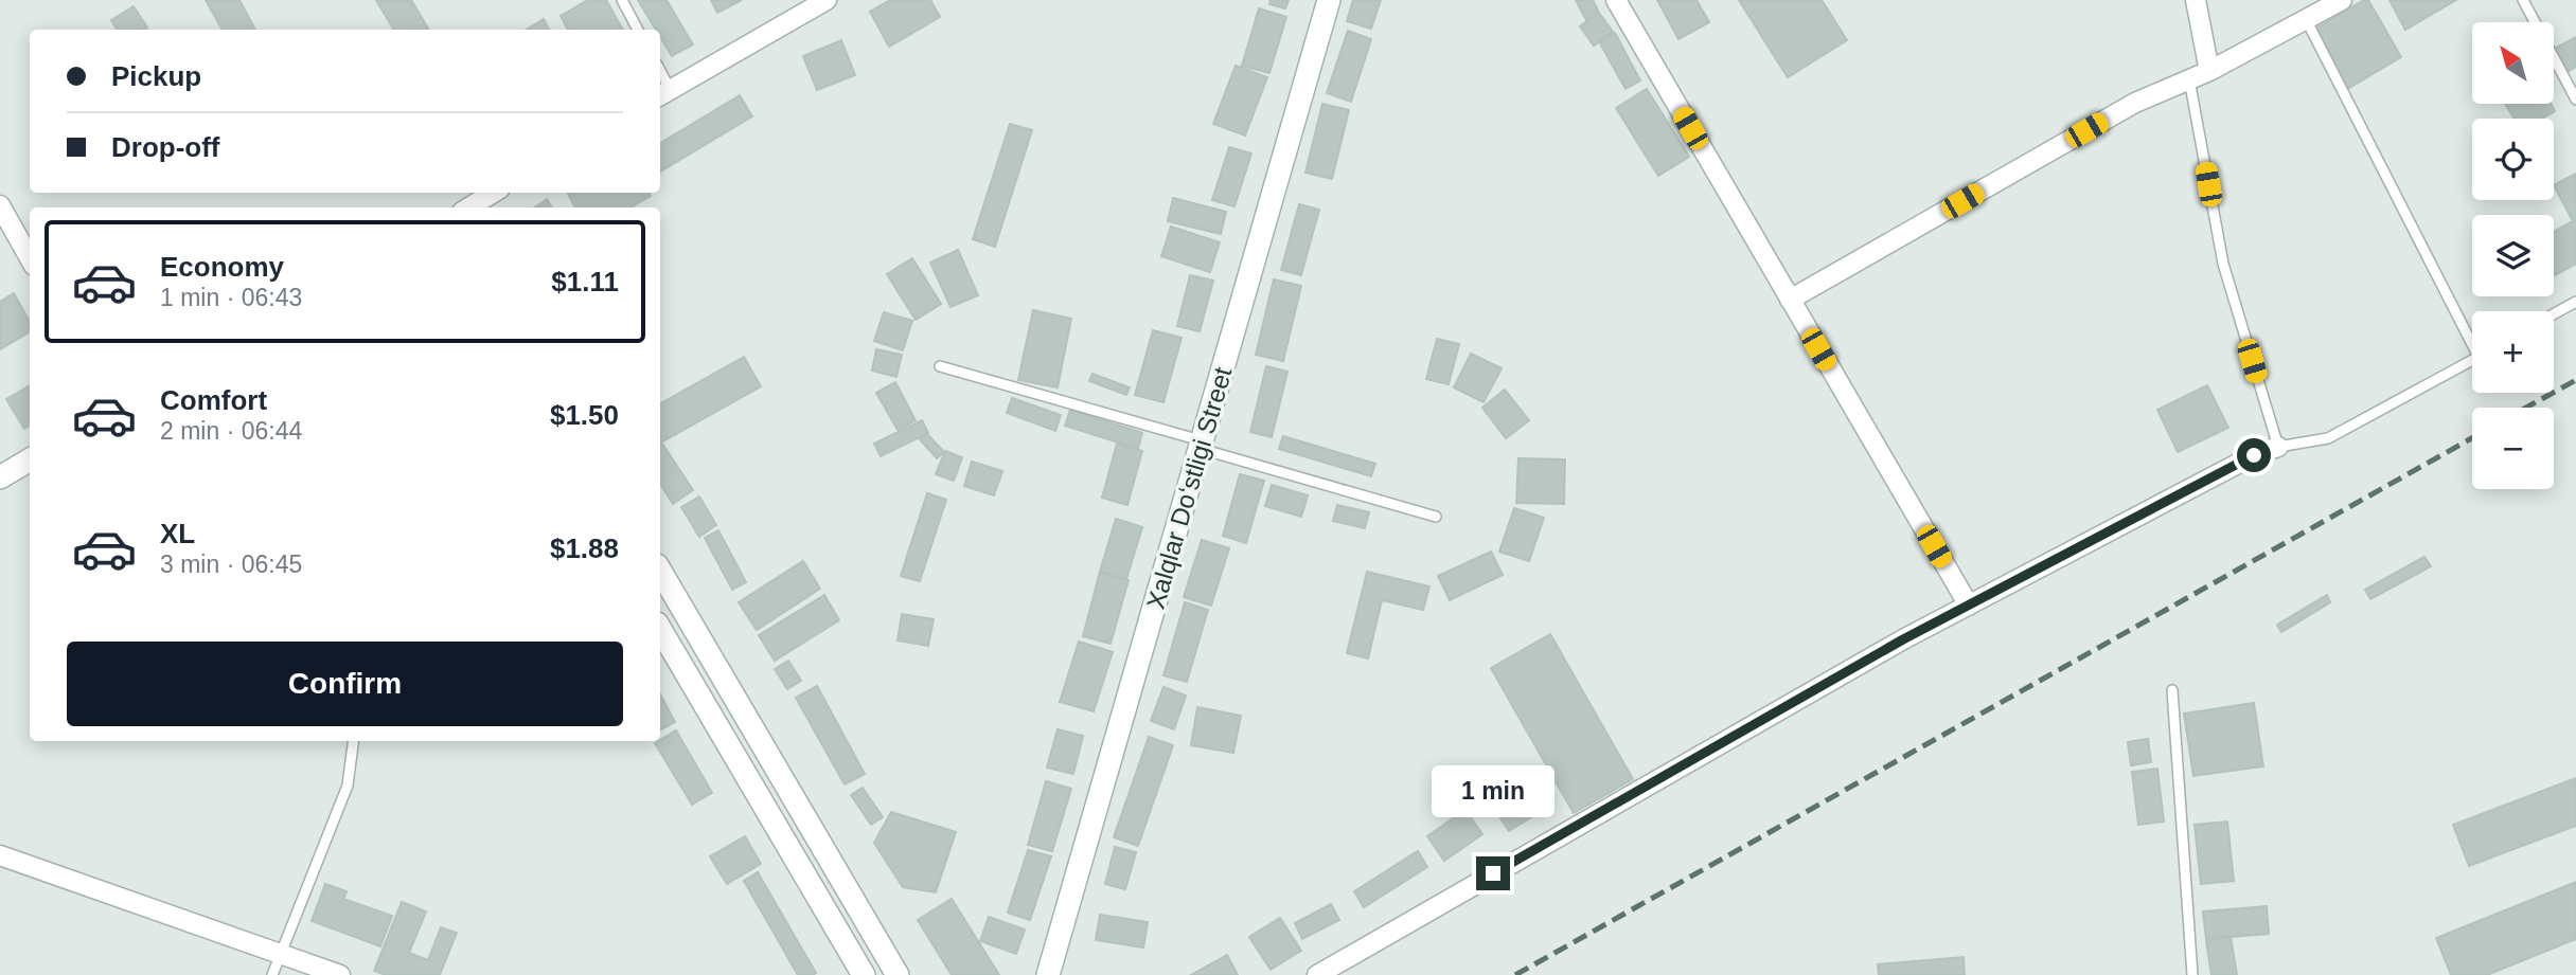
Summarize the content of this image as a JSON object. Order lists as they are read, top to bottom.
{
  "streets": {
    "main road": ["Xalqlar Doʻstligi Street"]
  },
  "north": "top left",
  "page": {
    "map_buttons": ["+", "−"],
    "banner": ["Pickup", "Drop-off"],
    "list": [
      {
        "name": "Economy",
        "note": "1 min · 06:43",
        "value": "$1.11"
      },
      {
        "name": "Comfort",
        "note": "2 min · 06:44",
        "value": "$1.50"
      },
      {
        "name": "XL",
        "note": "3 min · 06:45",
        "value": "$1.88"
      }
    ],
    "buttons": "Confirm",
    "bubble": "1 min"
  }
}
